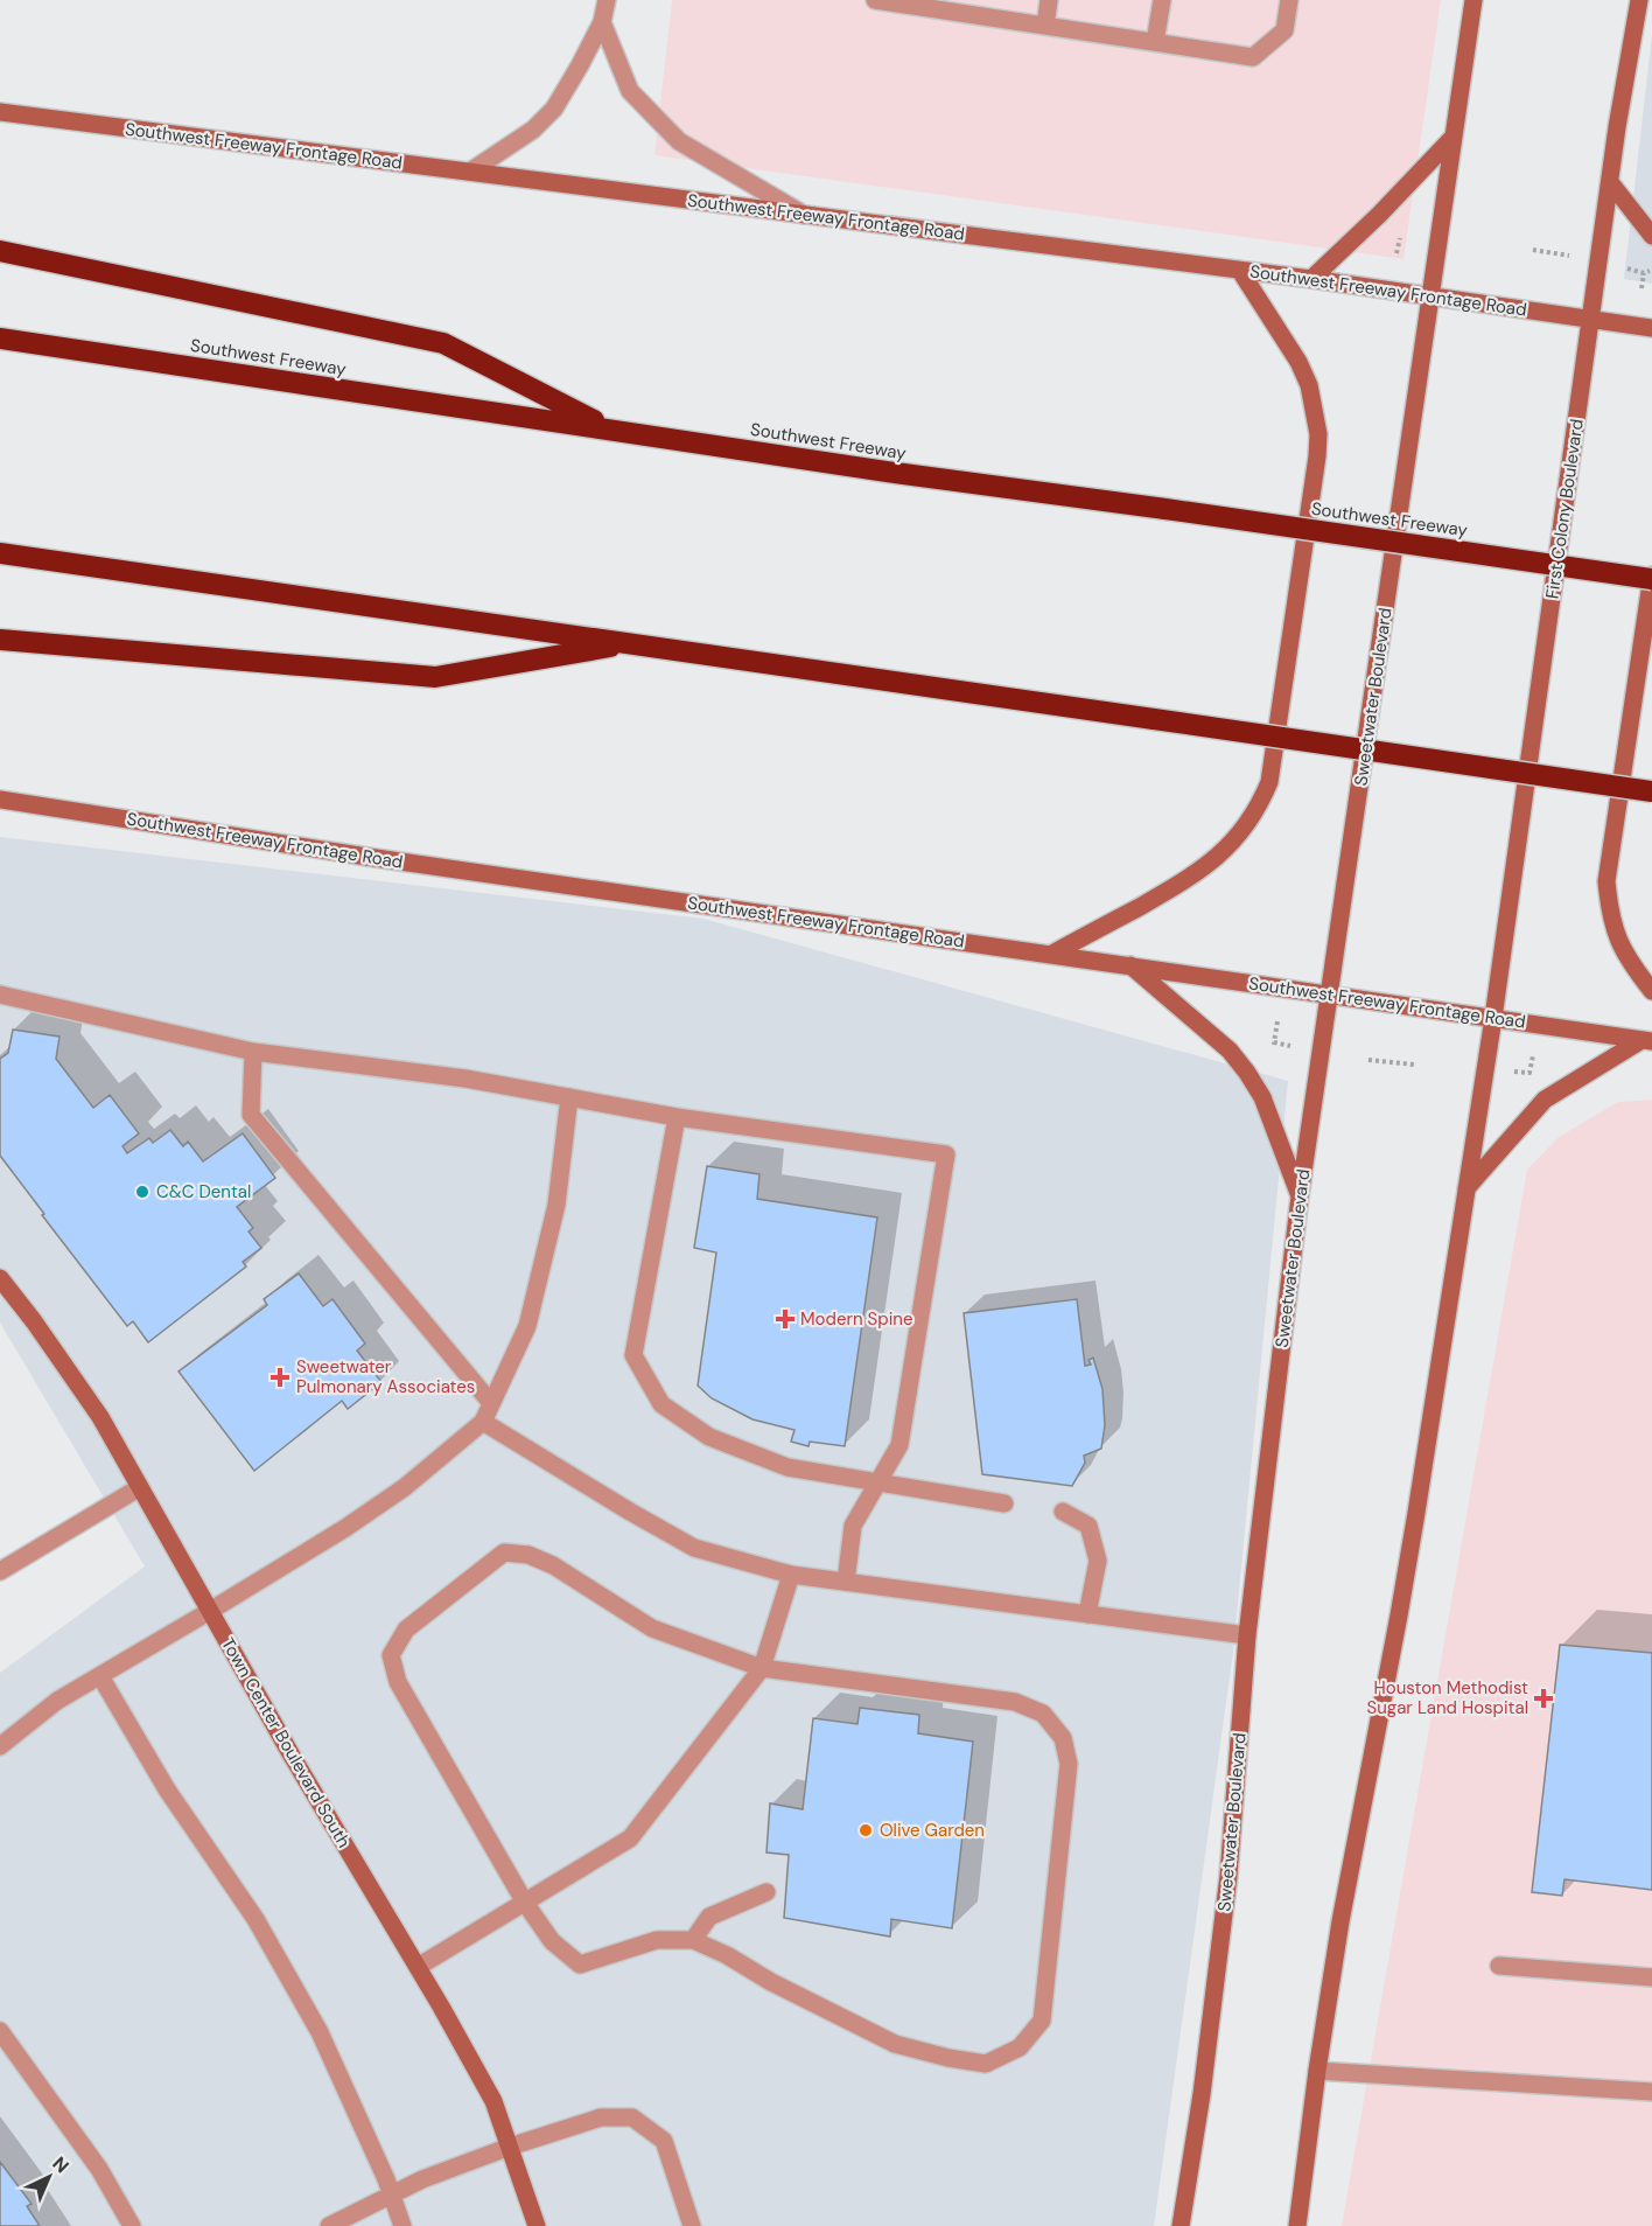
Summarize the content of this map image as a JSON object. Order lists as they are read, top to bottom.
{
  "streets": {
    "highway": ["Southwest Freeway"],
    "main road": [
      "Southwest Freeway Frontage Road",
      "First Colony Boulevard",
      "Sweetwater Boulevard",
      "Town Center Boulevard South"
    ]
  },
  "crossings": [
    ["Southwest Freeway Frontage Road", "First Colony Boulevard"],
    ["Southwest Freeway Frontage Road", "Sweetwater Boulevard"],
    ["Southwest Freeway", "Sweetwater Boulevard"]
  ],
  "places": {
    "other": ["C&C Dental", "Olive Garden"],
    "health": ["Modern Spine", "Sweetwater Pulmonary Associates", "Houston Methodist Sugar Land Hospital"]
  },
  "north": "top right"
}
